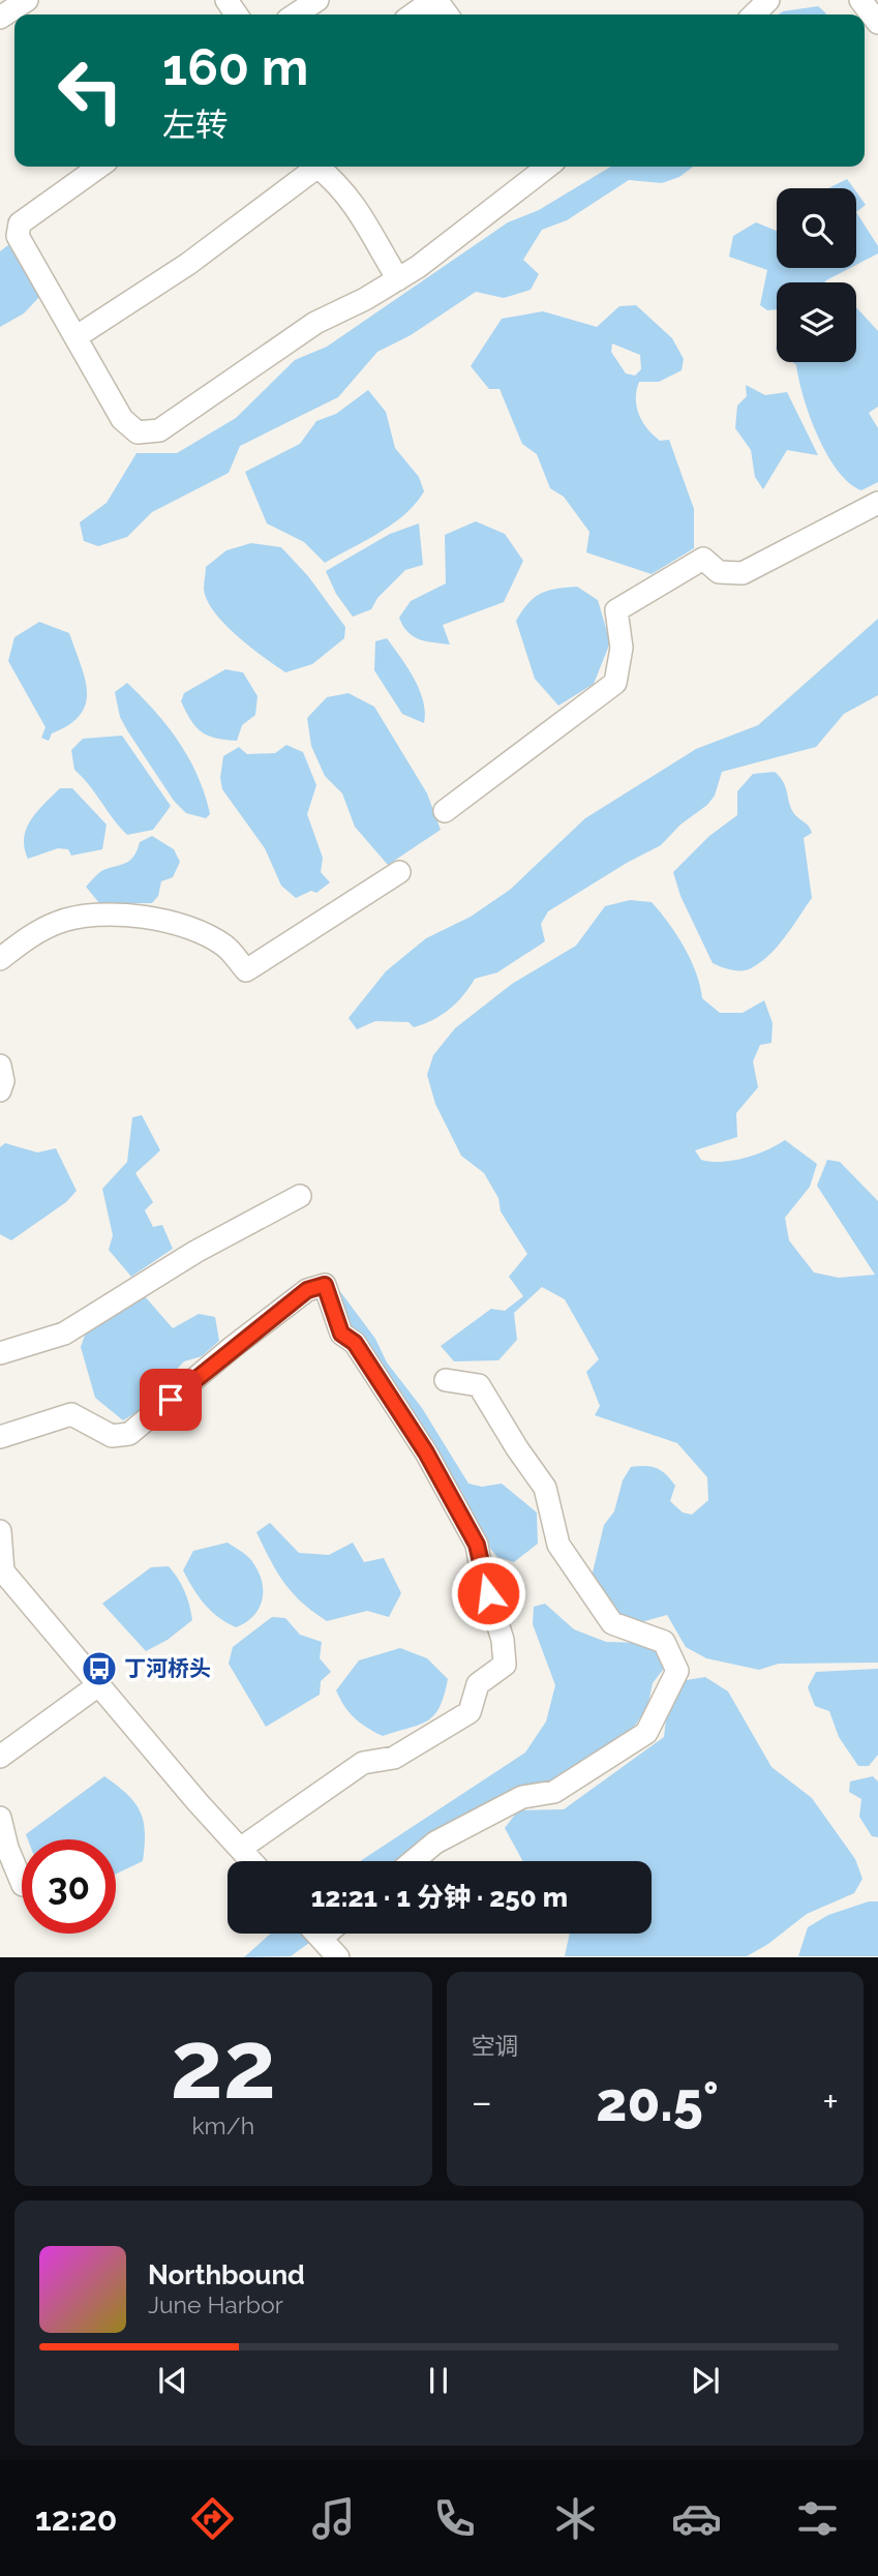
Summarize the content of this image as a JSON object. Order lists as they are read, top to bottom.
{
  "places": {
    "bus stop": ["丁河桥头"]
  },
  "page": {
    "turn": ["160 m", "左转"],
    "limit": "30",
    "trip": "12:21 · 1 分钟 · 250 m",
    "tile": [
      ["22", "km/h"],
      "空调"
    ],
    "heat": ["−", "20.5°", "+"],
    "song": ["Northbound", "June Harbor"],
    "tabs": "12:20"
  }
}
